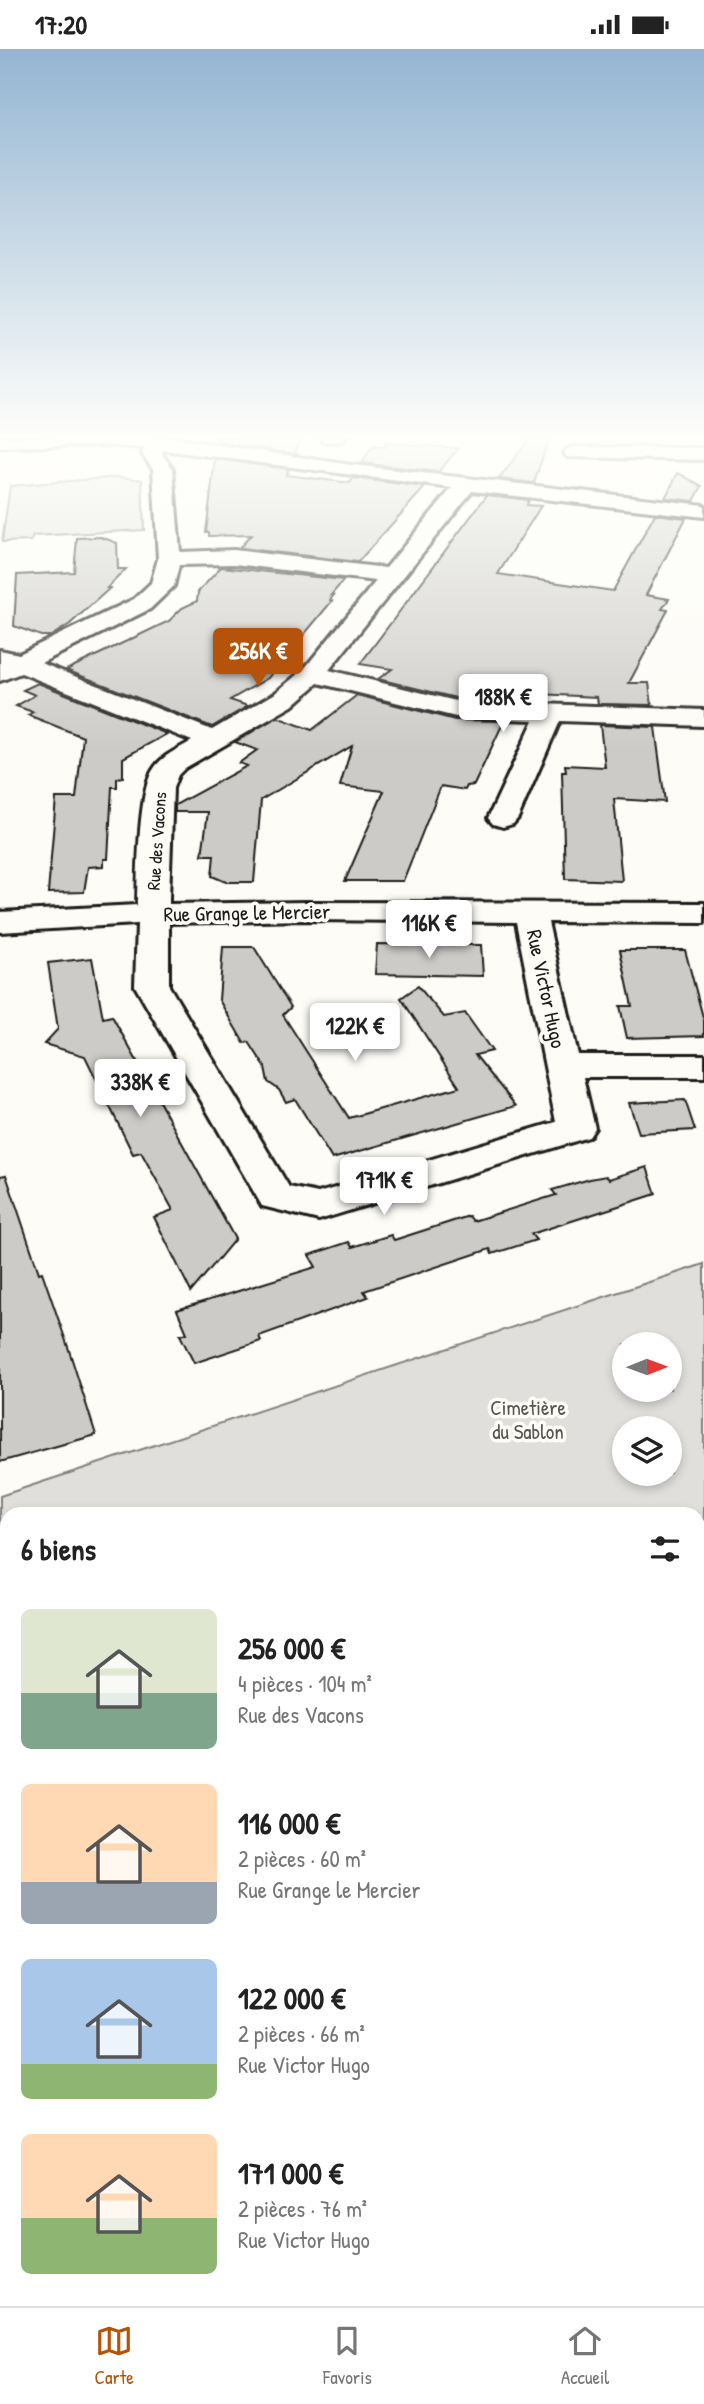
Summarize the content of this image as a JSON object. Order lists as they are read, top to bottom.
{
  "streets": {
    "street": ["Rue des Vacons", "Rue Grange le Mercier", "Rue Victor Hugo"]
  },
  "crossings": [
    ["Rue des Vacons", "Rue Grange le Mercier"],
    ["Rue des Vacons", "Rue Victor Hugo"],
    ["Rue Grange le Mercier", "Rue Victor Hugo"]
  ],
  "parks": ["Cimetière du Sablon"],
  "north": "right",
  "page": {
    "status": "17:20",
    "price": [
      "256K €",
      "188K €",
      "116K €",
      "122K €",
      "338K €",
      "171K €"
    ],
    "heading": "6 biens",
    "list": [
      {
        "name": "256 000 €",
        "note": "4 pièces · 104 m² · Rue des Vacons"
      },
      {
        "name": "116 000 €",
        "note": "2 pièces · 60 m² · Rue Grange le Mercier"
      },
      {
        "name": "122 000 €",
        "note": "2 pièces · 66 m² · Rue Victor Hugo"
      },
      {
        "name": "171 000 €",
        "note": "2 pièces · 76 m² · Rue Victor Hugo"
      }
    ],
    "tabs": ["Carte", "Favoris", "Accueil"]
  }
}
